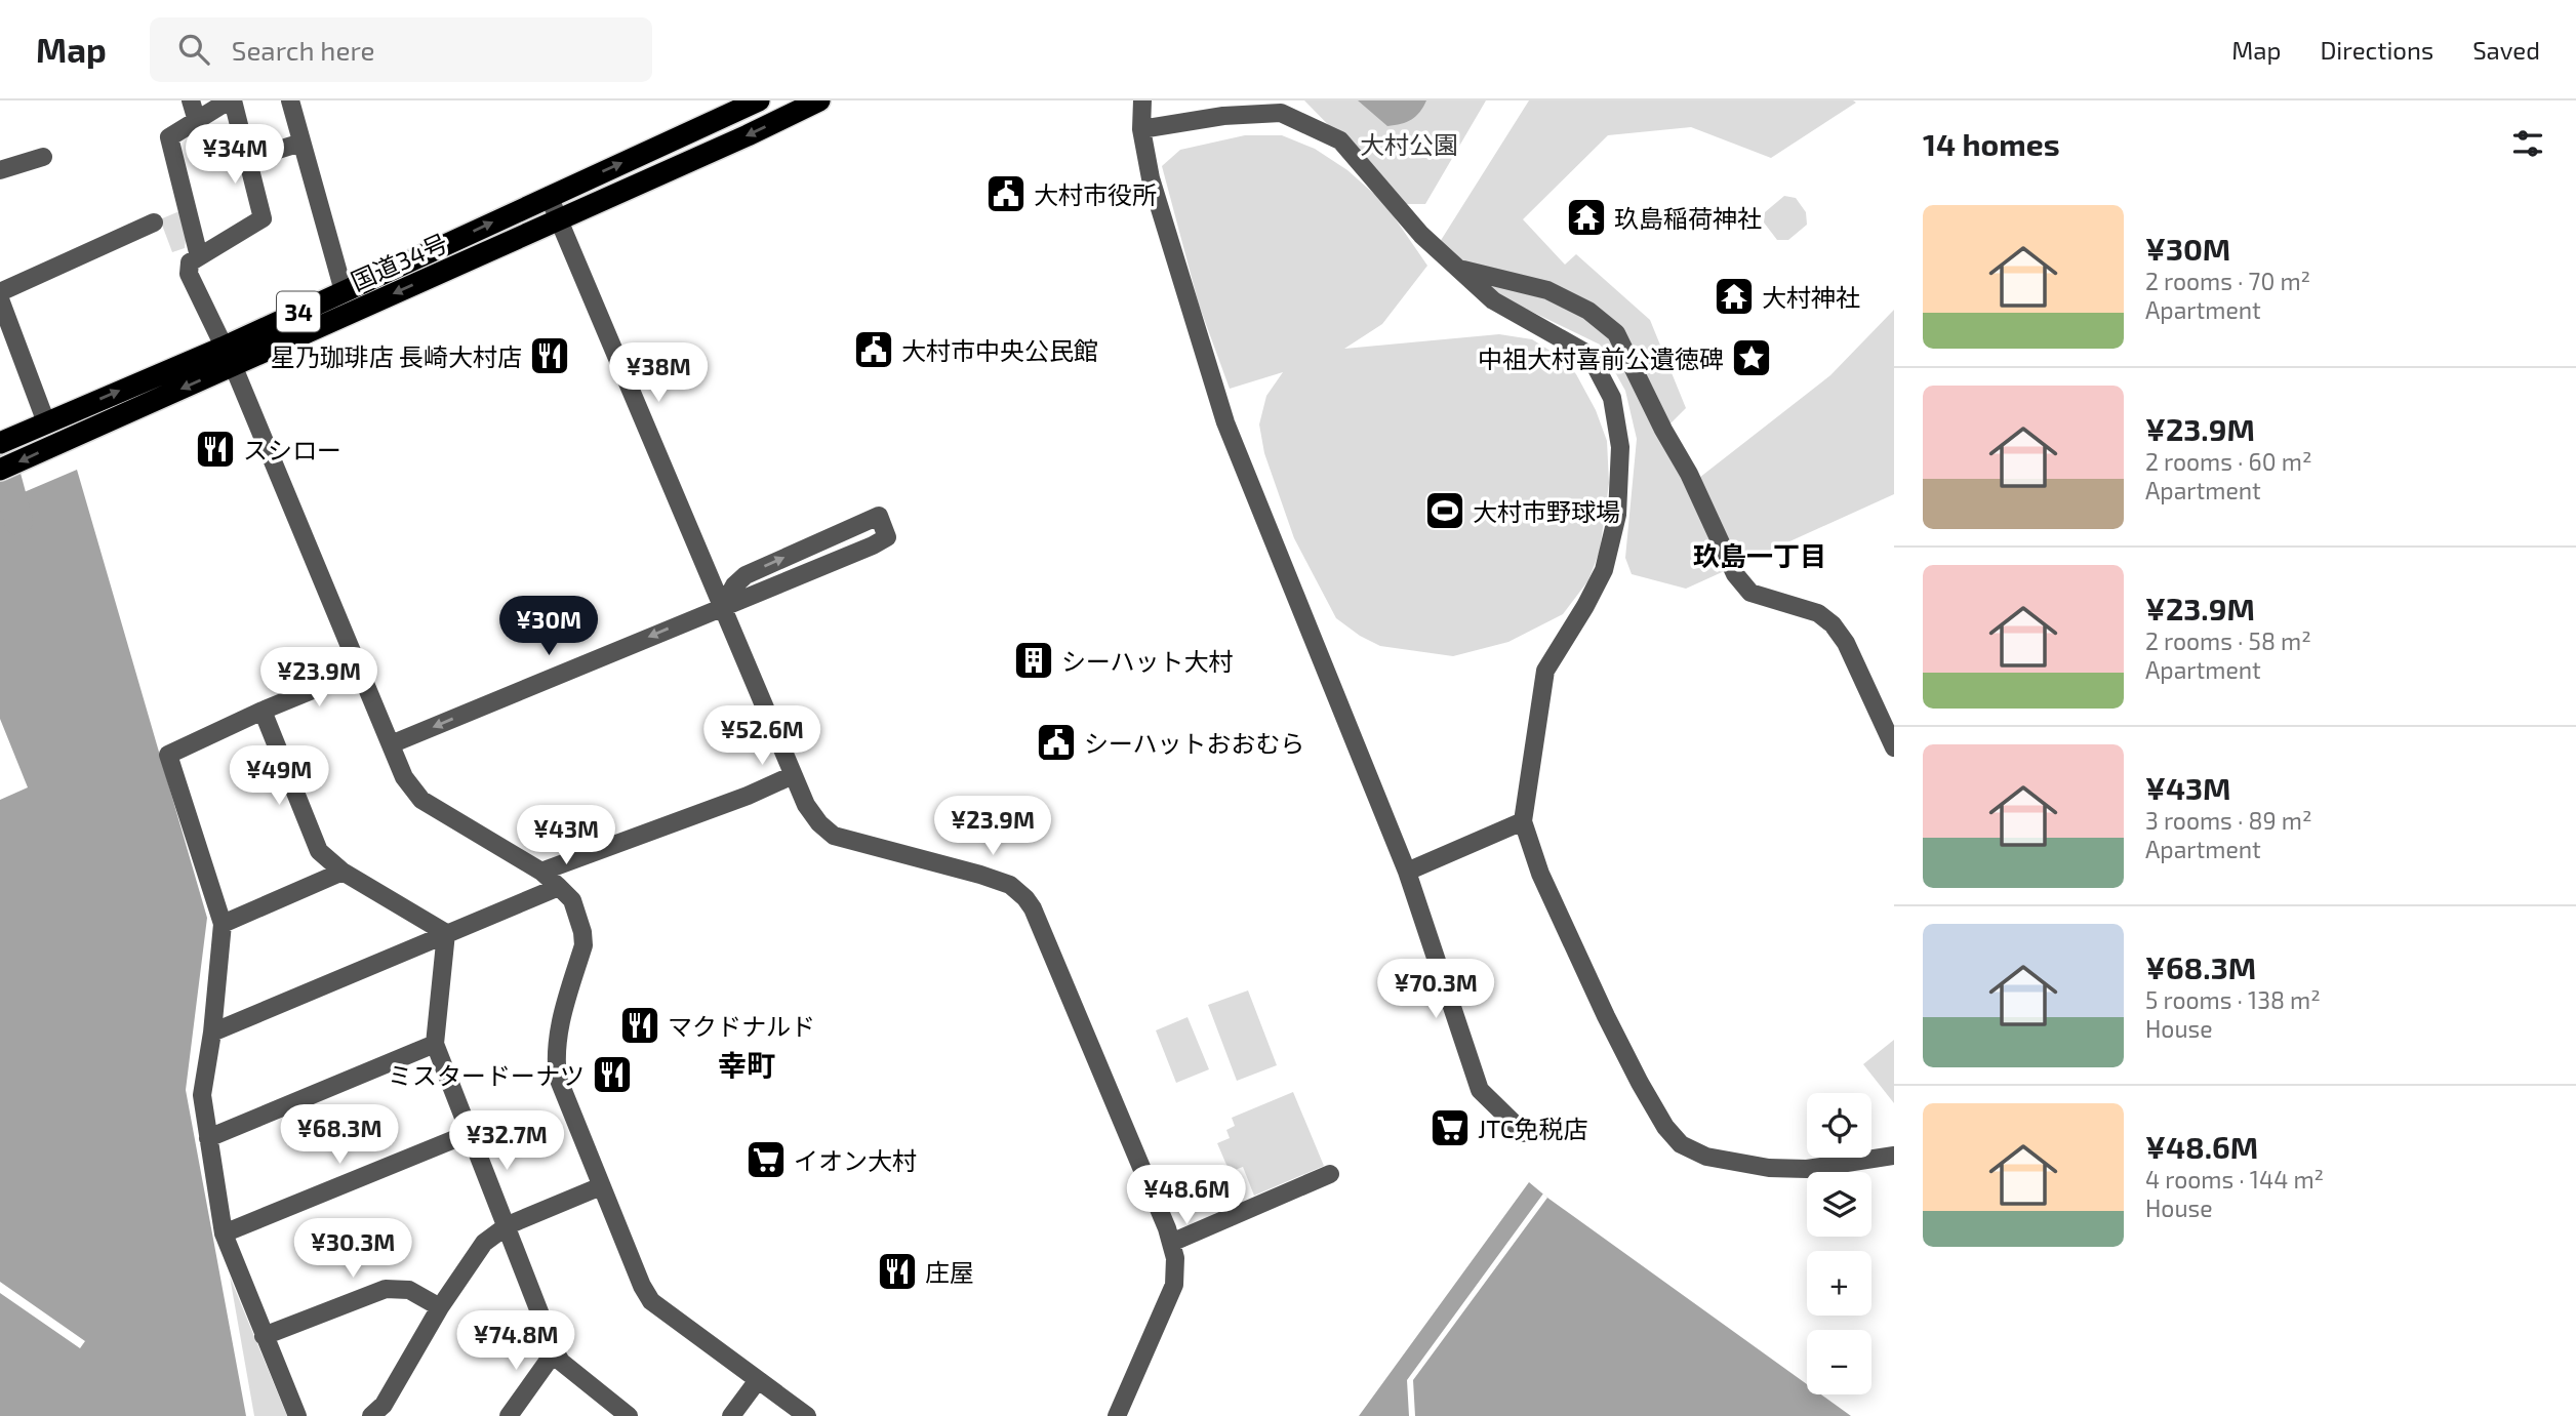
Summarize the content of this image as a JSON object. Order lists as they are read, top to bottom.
{
  "streets": {
    "highway": ["国道34号", "34"]
  },
  "districts": ["玖島一丁目", "幸町"],
  "parks": ["大村公園"],
  "places": {
    "public building": ["大村市役所", "大村市中央公民館", "シーハットおおむら"],
    "temple": ["玖島稲荷神社", "大村神社"],
    "restaurant": [
      "星乃珈琲店 長崎大村店",
      "スシロー",
      "マクドナルド",
      "ミスタードーナツ",
      "庄屋"
    ],
    "place": ["中祖大村喜前公遺徳碑"],
    "sports": ["大村市野球場"],
    "building": ["シーハット大村"],
    "supermarket": ["JTC免税店", "イオン大村"]
  },
  "page": {
    "header": "Map",
    "search": "Search here",
    "nav": ["Map", "Directions", "Saved"],
    "heading": "14 homes",
    "price": [
      "¥34M",
      "¥38M",
      "¥30M",
      "¥23.9M",
      "¥52.6M",
      "¥49M",
      "¥23.9M",
      "¥43M",
      "¥70.3M",
      "¥68.3M",
      "¥32.7M",
      "¥48.6M",
      "¥30.3M",
      "¥74.8M"
    ],
    "list": [
      {
        "name": "¥30M",
        "note": "2 rooms · 70 m² · Apartment"
      },
      {
        "name": "¥23.9M",
        "note": "2 rooms · 60 m² · Apartment"
      },
      {
        "name": "¥23.9M",
        "note": "2 rooms · 58 m² · Apartment"
      },
      {
        "name": "¥43M",
        "note": "3 rooms · 89 m² · Apartment"
      },
      {
        "name": "¥68.3M",
        "note": "5 rooms · 138 m² · House"
      },
      {
        "name": "¥48.6M",
        "note": "4 rooms · 144 m² · House"
      }
    ],
    "map_buttons": ["+", "−"]
  }
}
